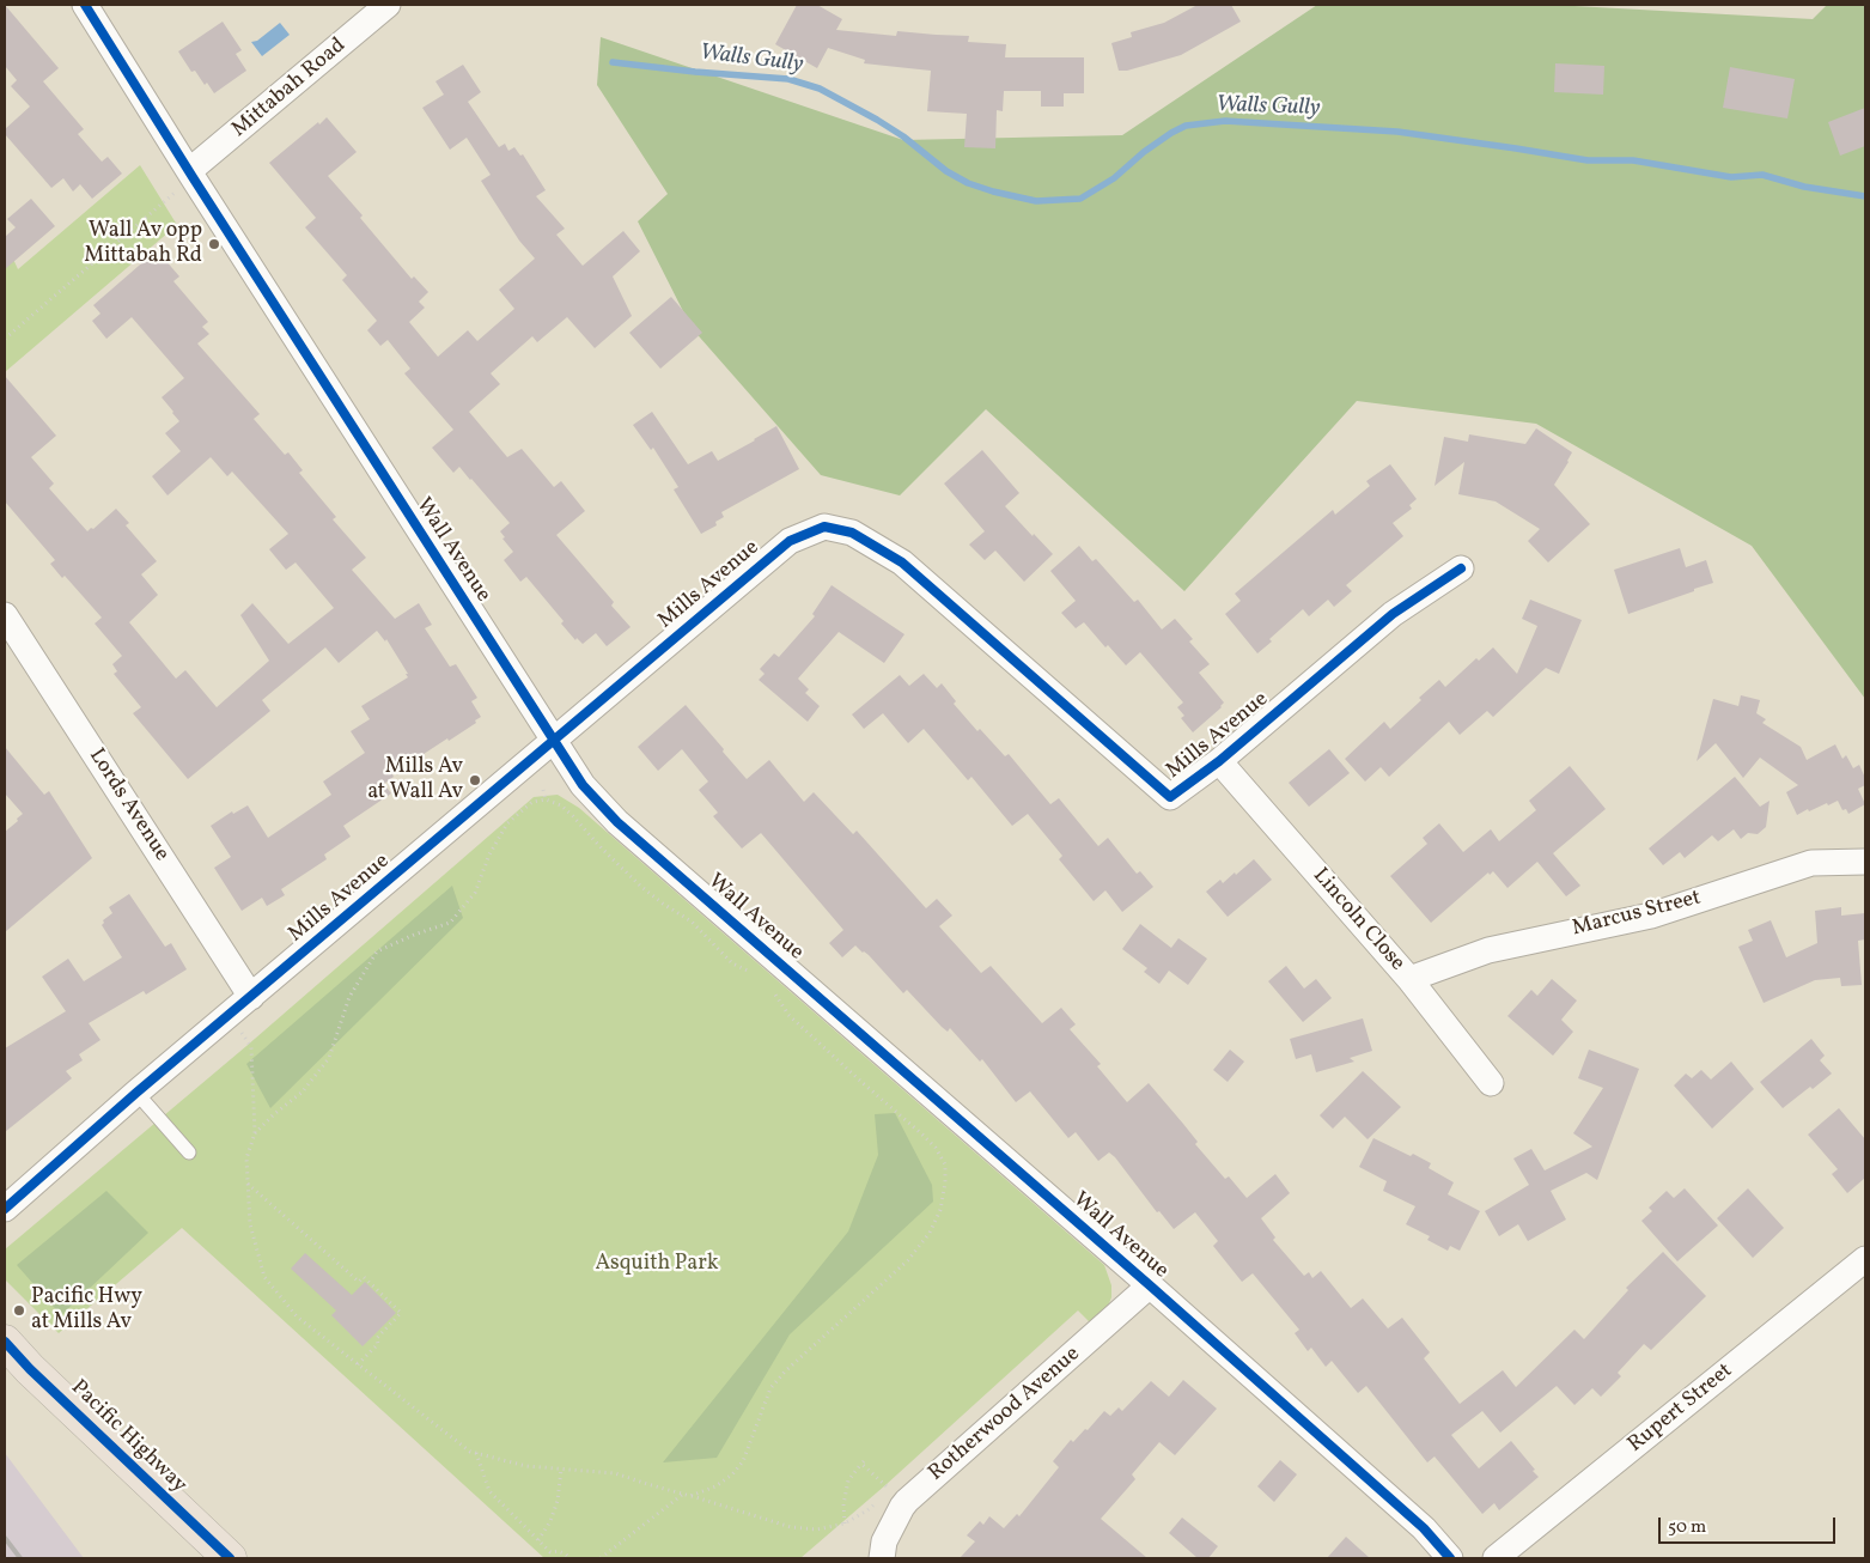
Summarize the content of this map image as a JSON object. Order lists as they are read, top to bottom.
{
  "streets": {
    "main road": ["Pacific Highway"],
    "street": [
      "Mittabah Road",
      "Wall Avenue",
      "Mills Avenue",
      "Lords Avenue",
      "Marcus Street",
      "Lincoln Close",
      "Rupert Street",
      "Rotherwood Avenue"
    ]
  },
  "crossings": [
    ["Mittabah Road", "Wall Avenue"],
    ["Wall Avenue", "Mills Avenue"],
    ["Wall Avenue", "Rotherwood Avenue"],
    ["Mills Avenue", "Lords Avenue"],
    ["Mills Avenue", "Lincoln Close"],
    ["Marcus Street", "Lincoln Close"]
  ],
  "water": ["Walls Gully"],
  "parks": ["Asquith Park"],
  "places": ["Wall Av opp Mittabah Rd", "Mills Av at Wall Av", "Pacific Hwy at Mills Av"],
  "scale_bar": "50 m"
}
